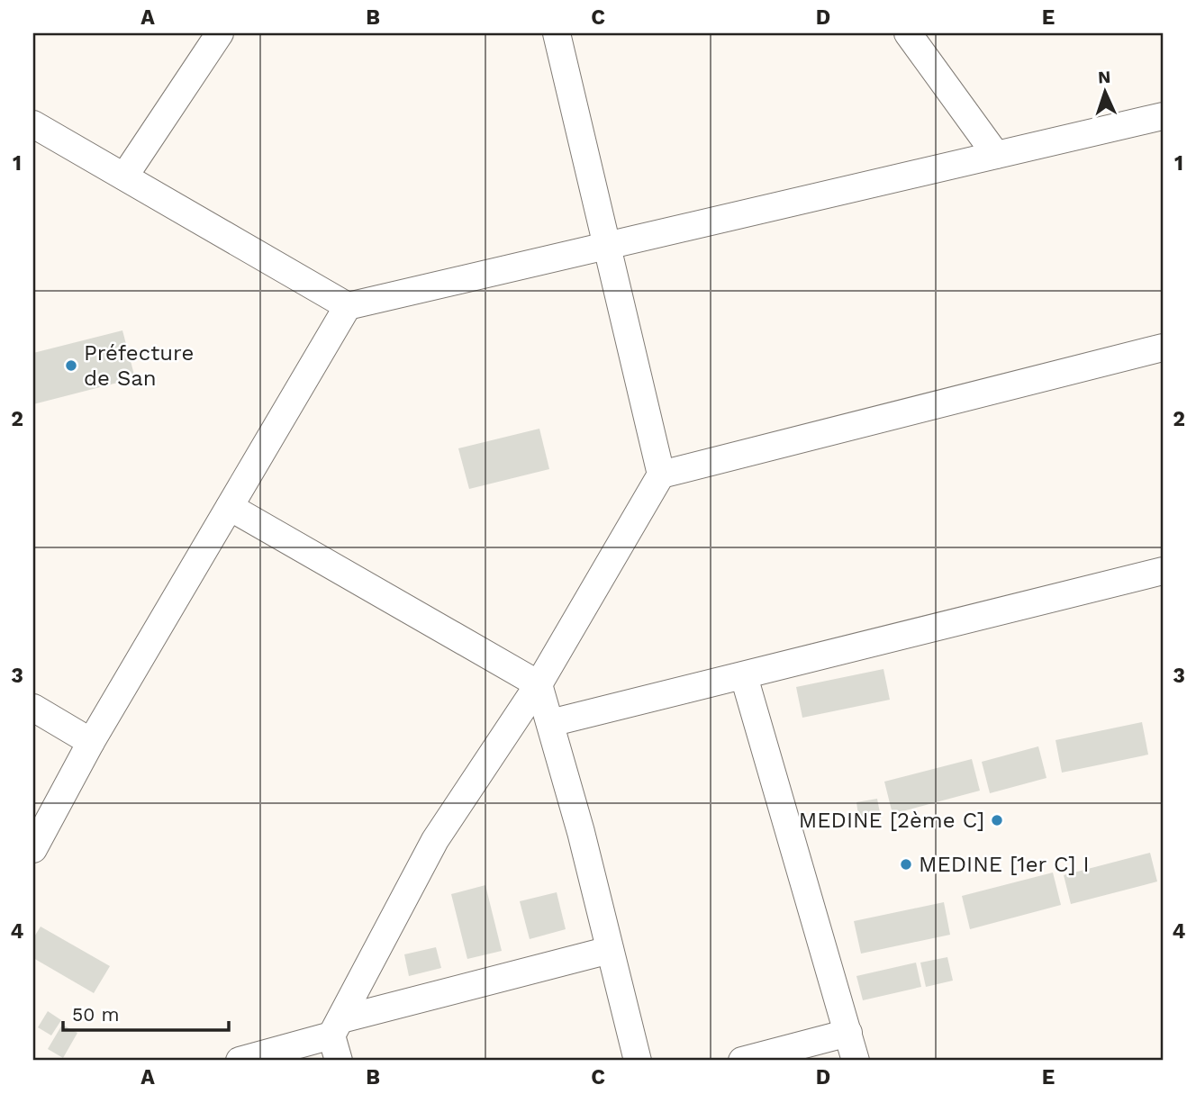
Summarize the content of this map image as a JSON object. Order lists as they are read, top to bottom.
{
  "places": ["Préfecture de San", "MEDINE [2ème C]", "MEDINE [1er C] I"],
  "scale_bar": "50 m",
  "north": "top",
  "grid": {
    "columns": [
      "A",
      "B",
      "C",
      "D",
      "E"
    ],
    "rows": [
      "1",
      "2",
      "3",
      "4"
    ]
  }
}
